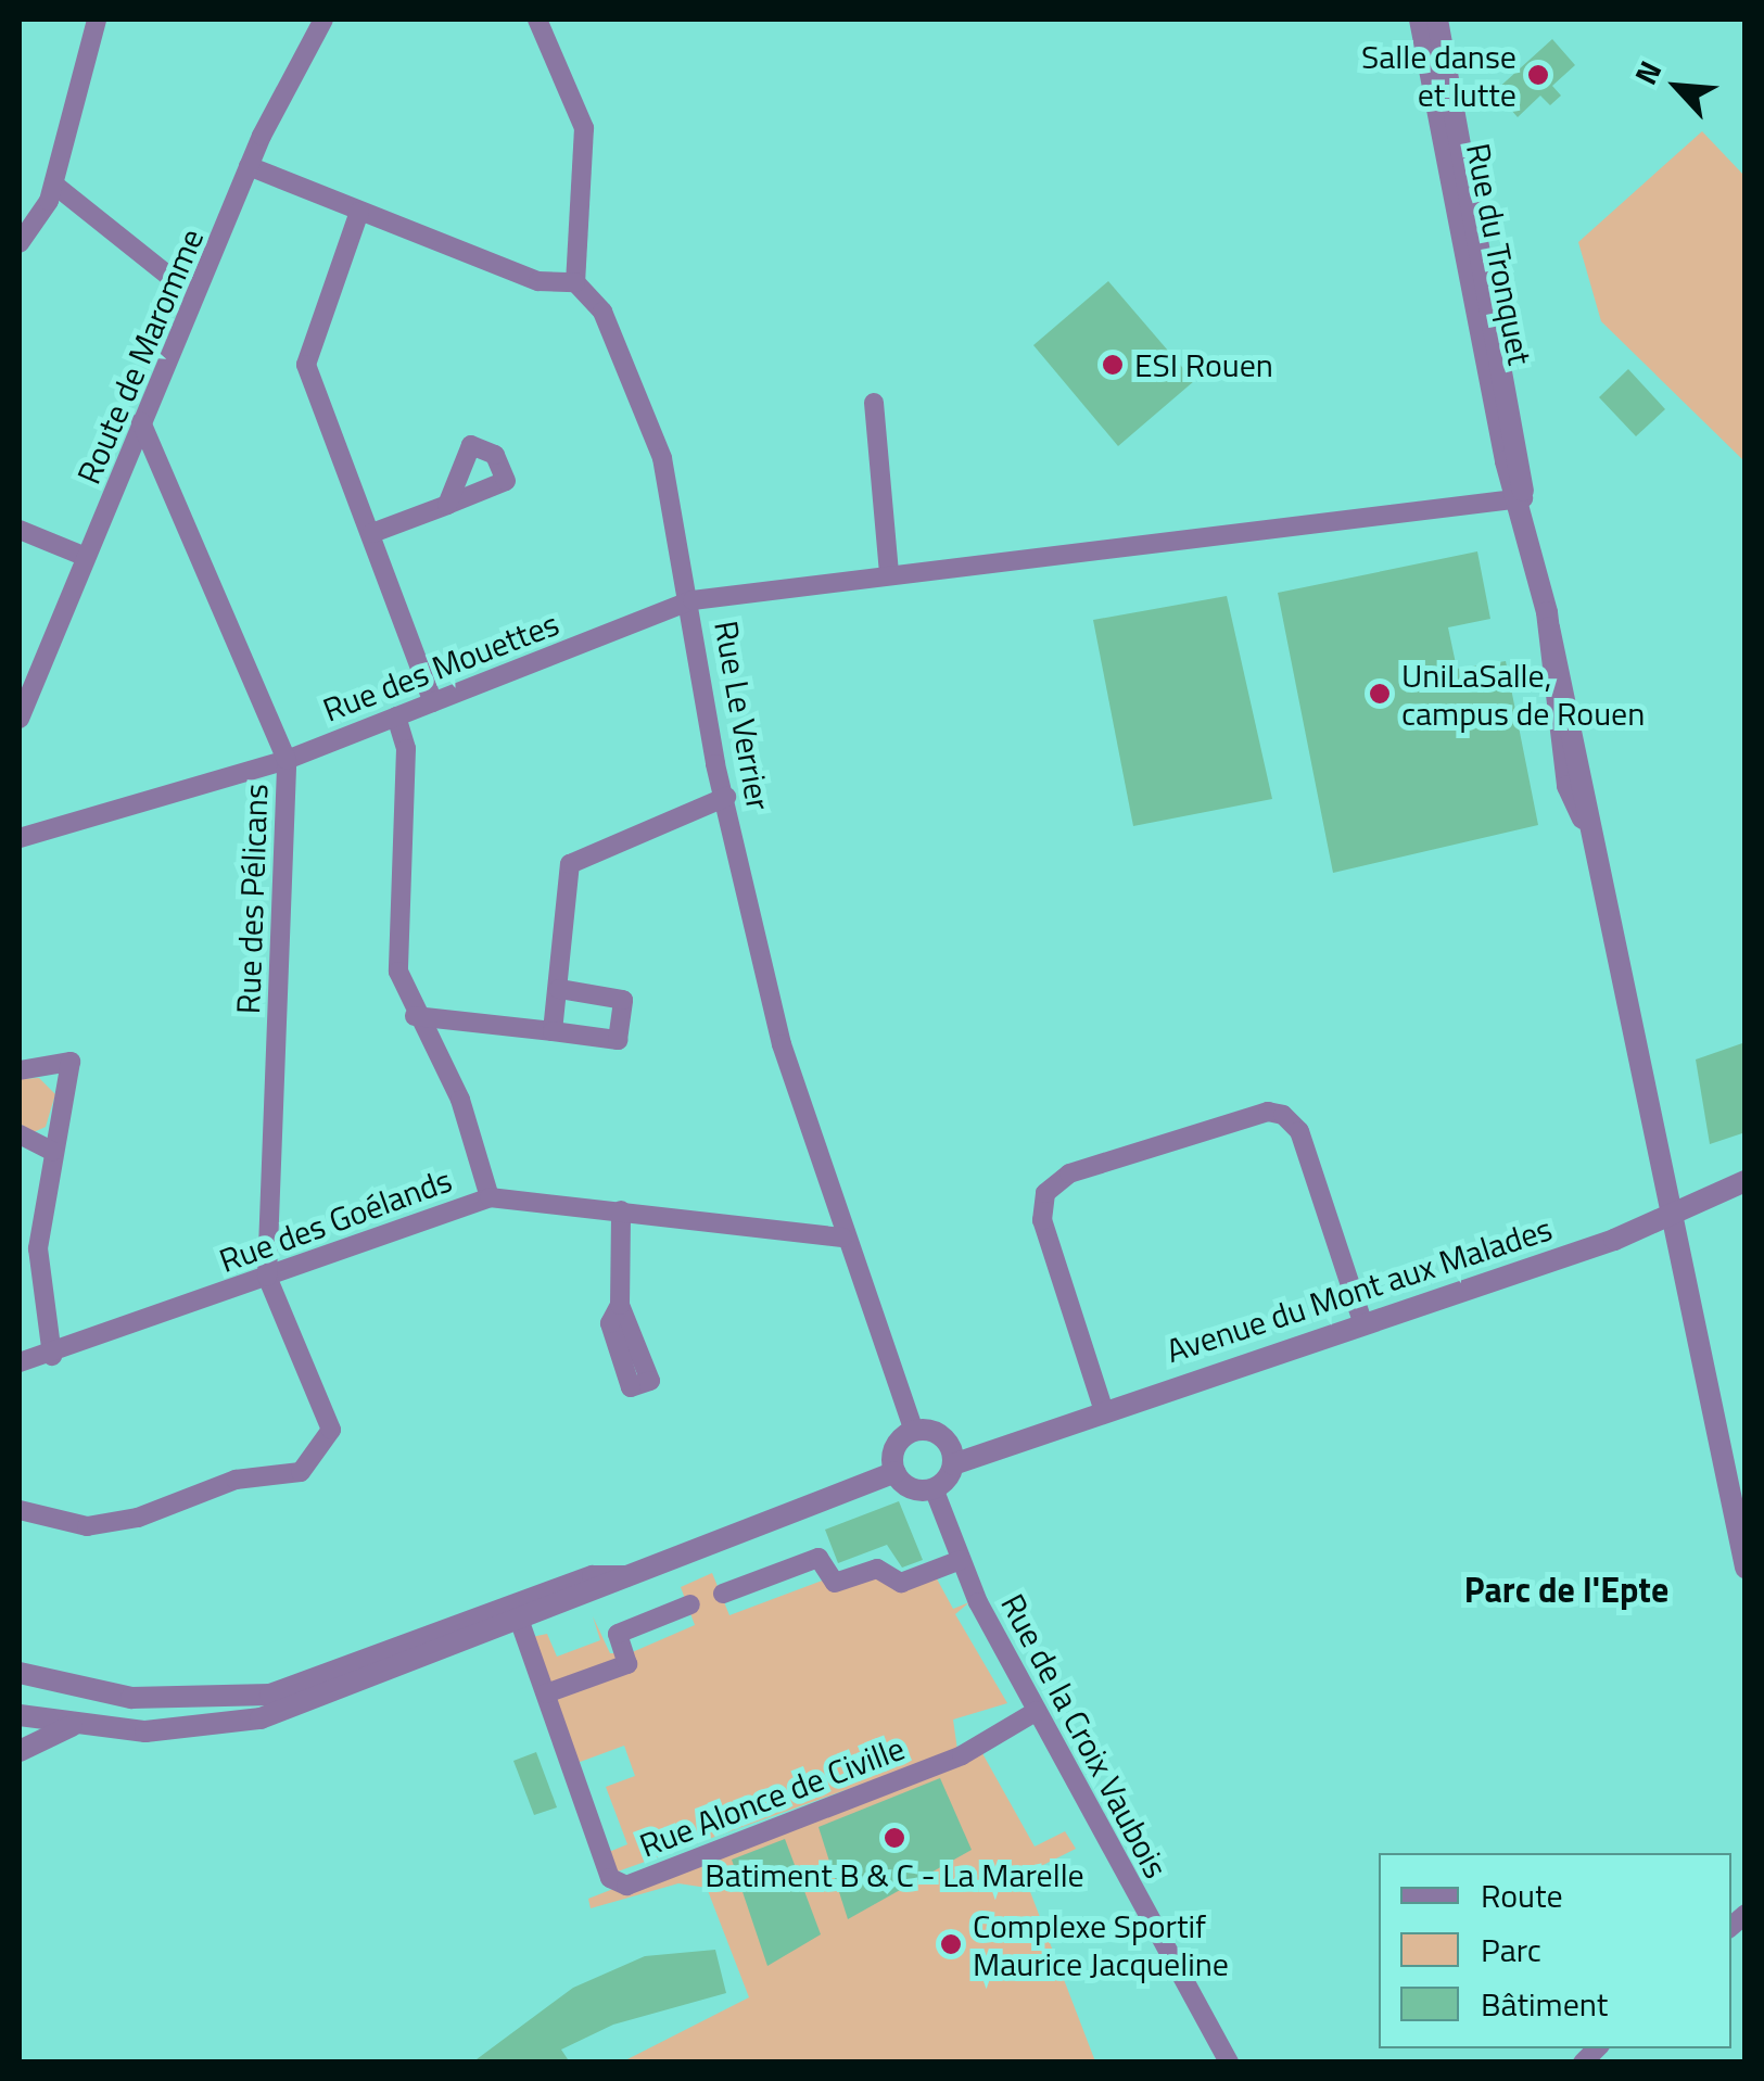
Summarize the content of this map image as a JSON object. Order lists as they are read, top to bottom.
{
  "streets": {
    "street": [
      "Rue du Tronquet",
      "Route de Maromme",
      "Rue des Mouettes",
      "Rue Le Verrier",
      "Rue des Pélicans",
      "Rue des Goélands",
      "Avenue du Mont aux Malades",
      "Rue de la Croix Vaubois",
      "Rue Alonce de Civille"
    ]
  },
  "crossings": [
    ["Rue du Tronquet", "Rue des Mouettes"],
    ["Rue du Tronquet", "Avenue du Mont aux Malades"],
    ["Route de Maromme", "Rue des Pélicans"],
    ["Rue des Mouettes", "Rue Le Verrier"],
    ["Rue des Mouettes", "Rue des Pélicans"],
    ["Rue Le Verrier", "Rue des Goélands"],
    ["Rue Le Verrier", "Avenue du Mont aux Malades"],
    ["Rue Le Verrier", "Rue de la Croix Vaubois"],
    ["Rue des Pélicans", "Rue des Goélands"],
    ["Avenue du Mont aux Malades", "Rue de la Croix Vaubois"],
    ["Rue de la Croix Vaubois", "Rue Alonce de Civille"]
  ],
  "districts": ["Parc de l'Epte"],
  "places": [
    "Salle danse et lutte",
    "ESI Rouen",
    "UniLaSalle, campus de Rouen",
    "Batiment B & C - La Marelle",
    "Complexe Sportif Maurice Jacqueline"
  ],
  "legend": ["Route", "Parc", "Bâtiment"],
  "north": "top left"
}
